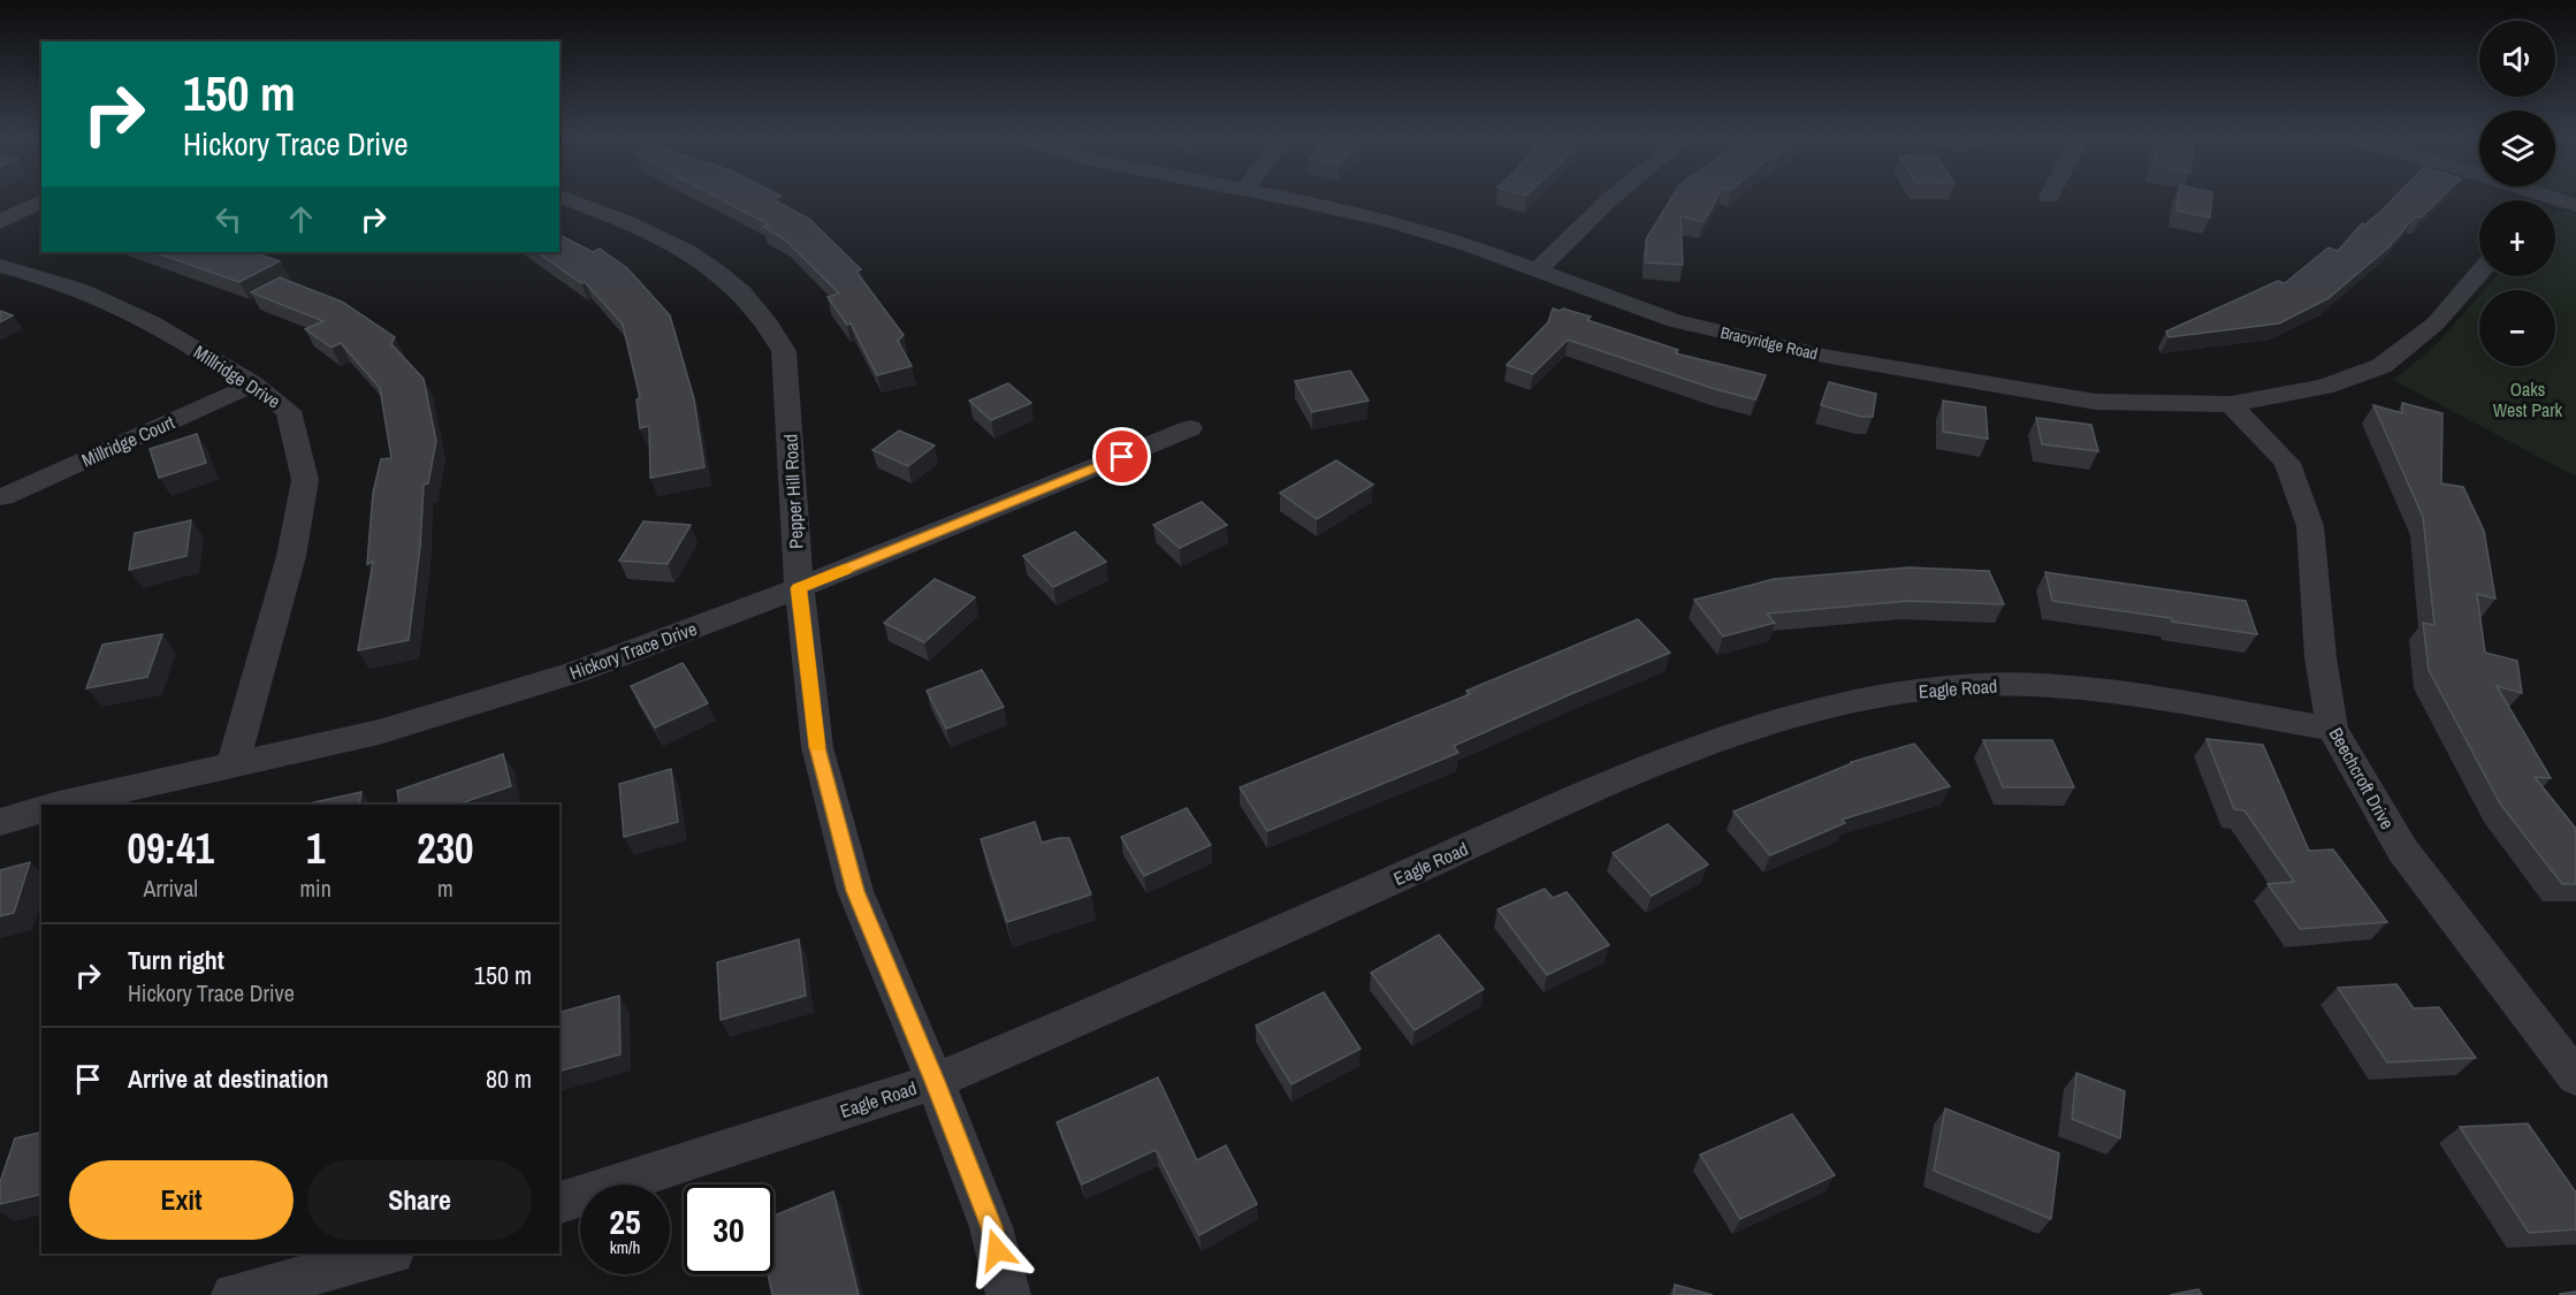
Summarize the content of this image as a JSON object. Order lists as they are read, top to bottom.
{
  "streets": {
    "street": [
      "Bracyridge Road",
      "Millridge Drive",
      "Millridge Court",
      "Pepper Hill Road",
      "Hickory Trace Drive",
      "Eagle Road",
      "Beechcroft Drive"
    ]
  },
  "crossings": [
    ["Bracyridge Road", "Beechcroft Drive"],
    ["Millridge Drive", "Millridge Court"],
    ["Millridge Drive", "Hickory Trace Drive"],
    ["Pepper Hill Road", "Hickory Trace Drive"],
    ["Pepper Hill Road", "Eagle Road"],
    ["Eagle Road", "Beechcroft Drive"]
  ],
  "parks": ["Oaks West Park"],
  "page": {
    "map_buttons": ["+", "−"],
    "turn": ["150 m", "Hickory Trace Drive"],
    "eta": [
      "09:41",
      "Arrival",
      "1",
      "min",
      "230",
      "m"
    ],
    "list": [
      {
        "name": "Turn right",
        "note": "Hickory Trace Drive",
        "value": "150 m"
      },
      {
        "name": "Arrive at destination",
        "value": "80 m"
      }
    ],
    "buttons": ["Exit", "Share"],
    "speed": "25 km/h",
    "limit": "30"
  }
}
